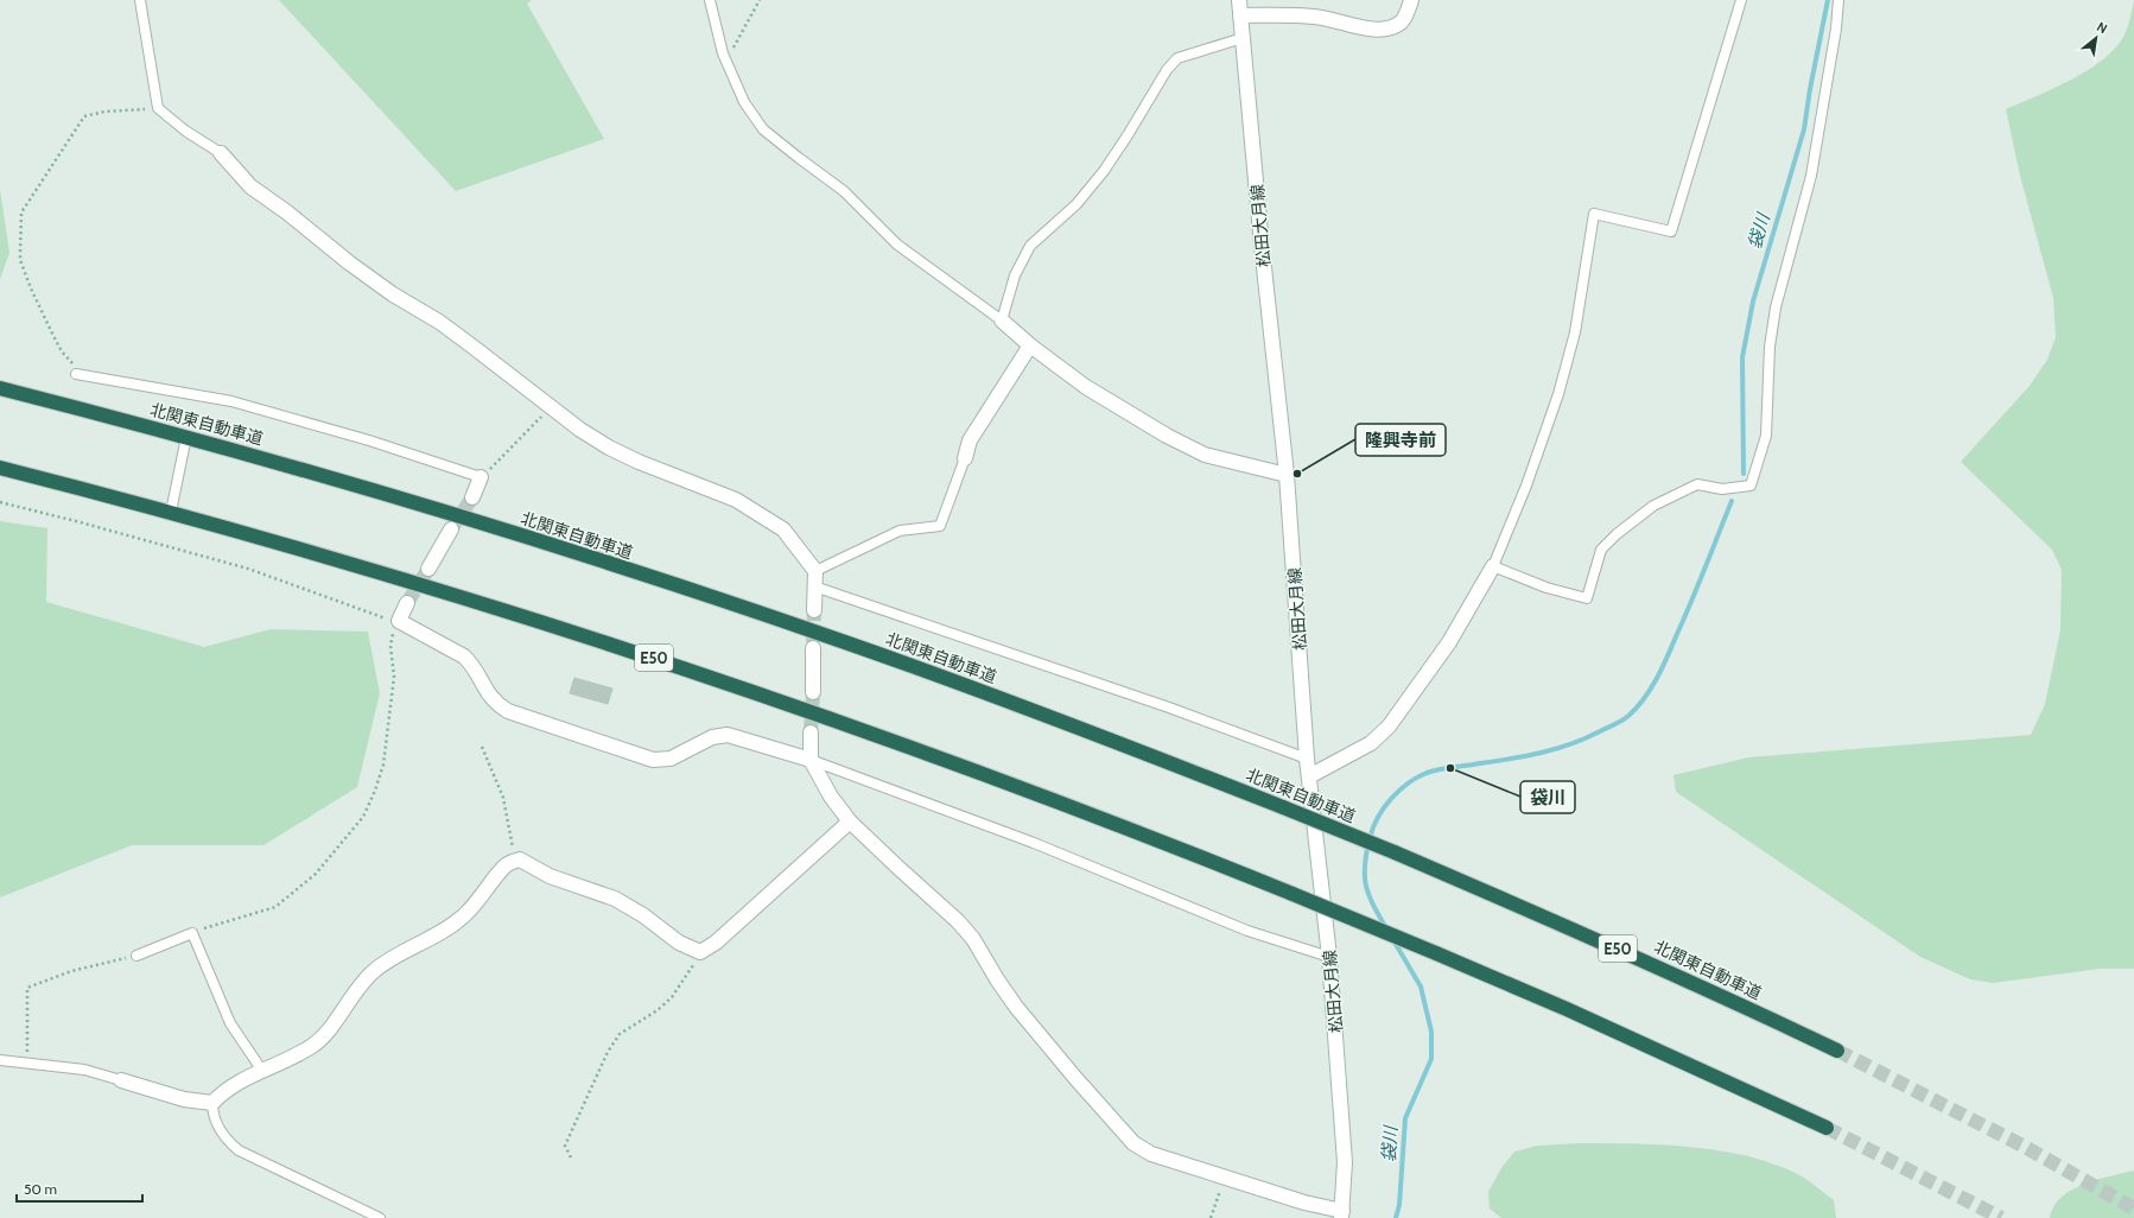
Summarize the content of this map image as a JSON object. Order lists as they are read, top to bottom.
{
  "streets": {
    "highway": ["北関東自動車道", "E50"],
    "street": ["松田大月線"]
  },
  "water": ["袋川"],
  "places": ["隆興寺前", "袋川"],
  "scale_bar": "50 m",
  "north": "top right"
}
